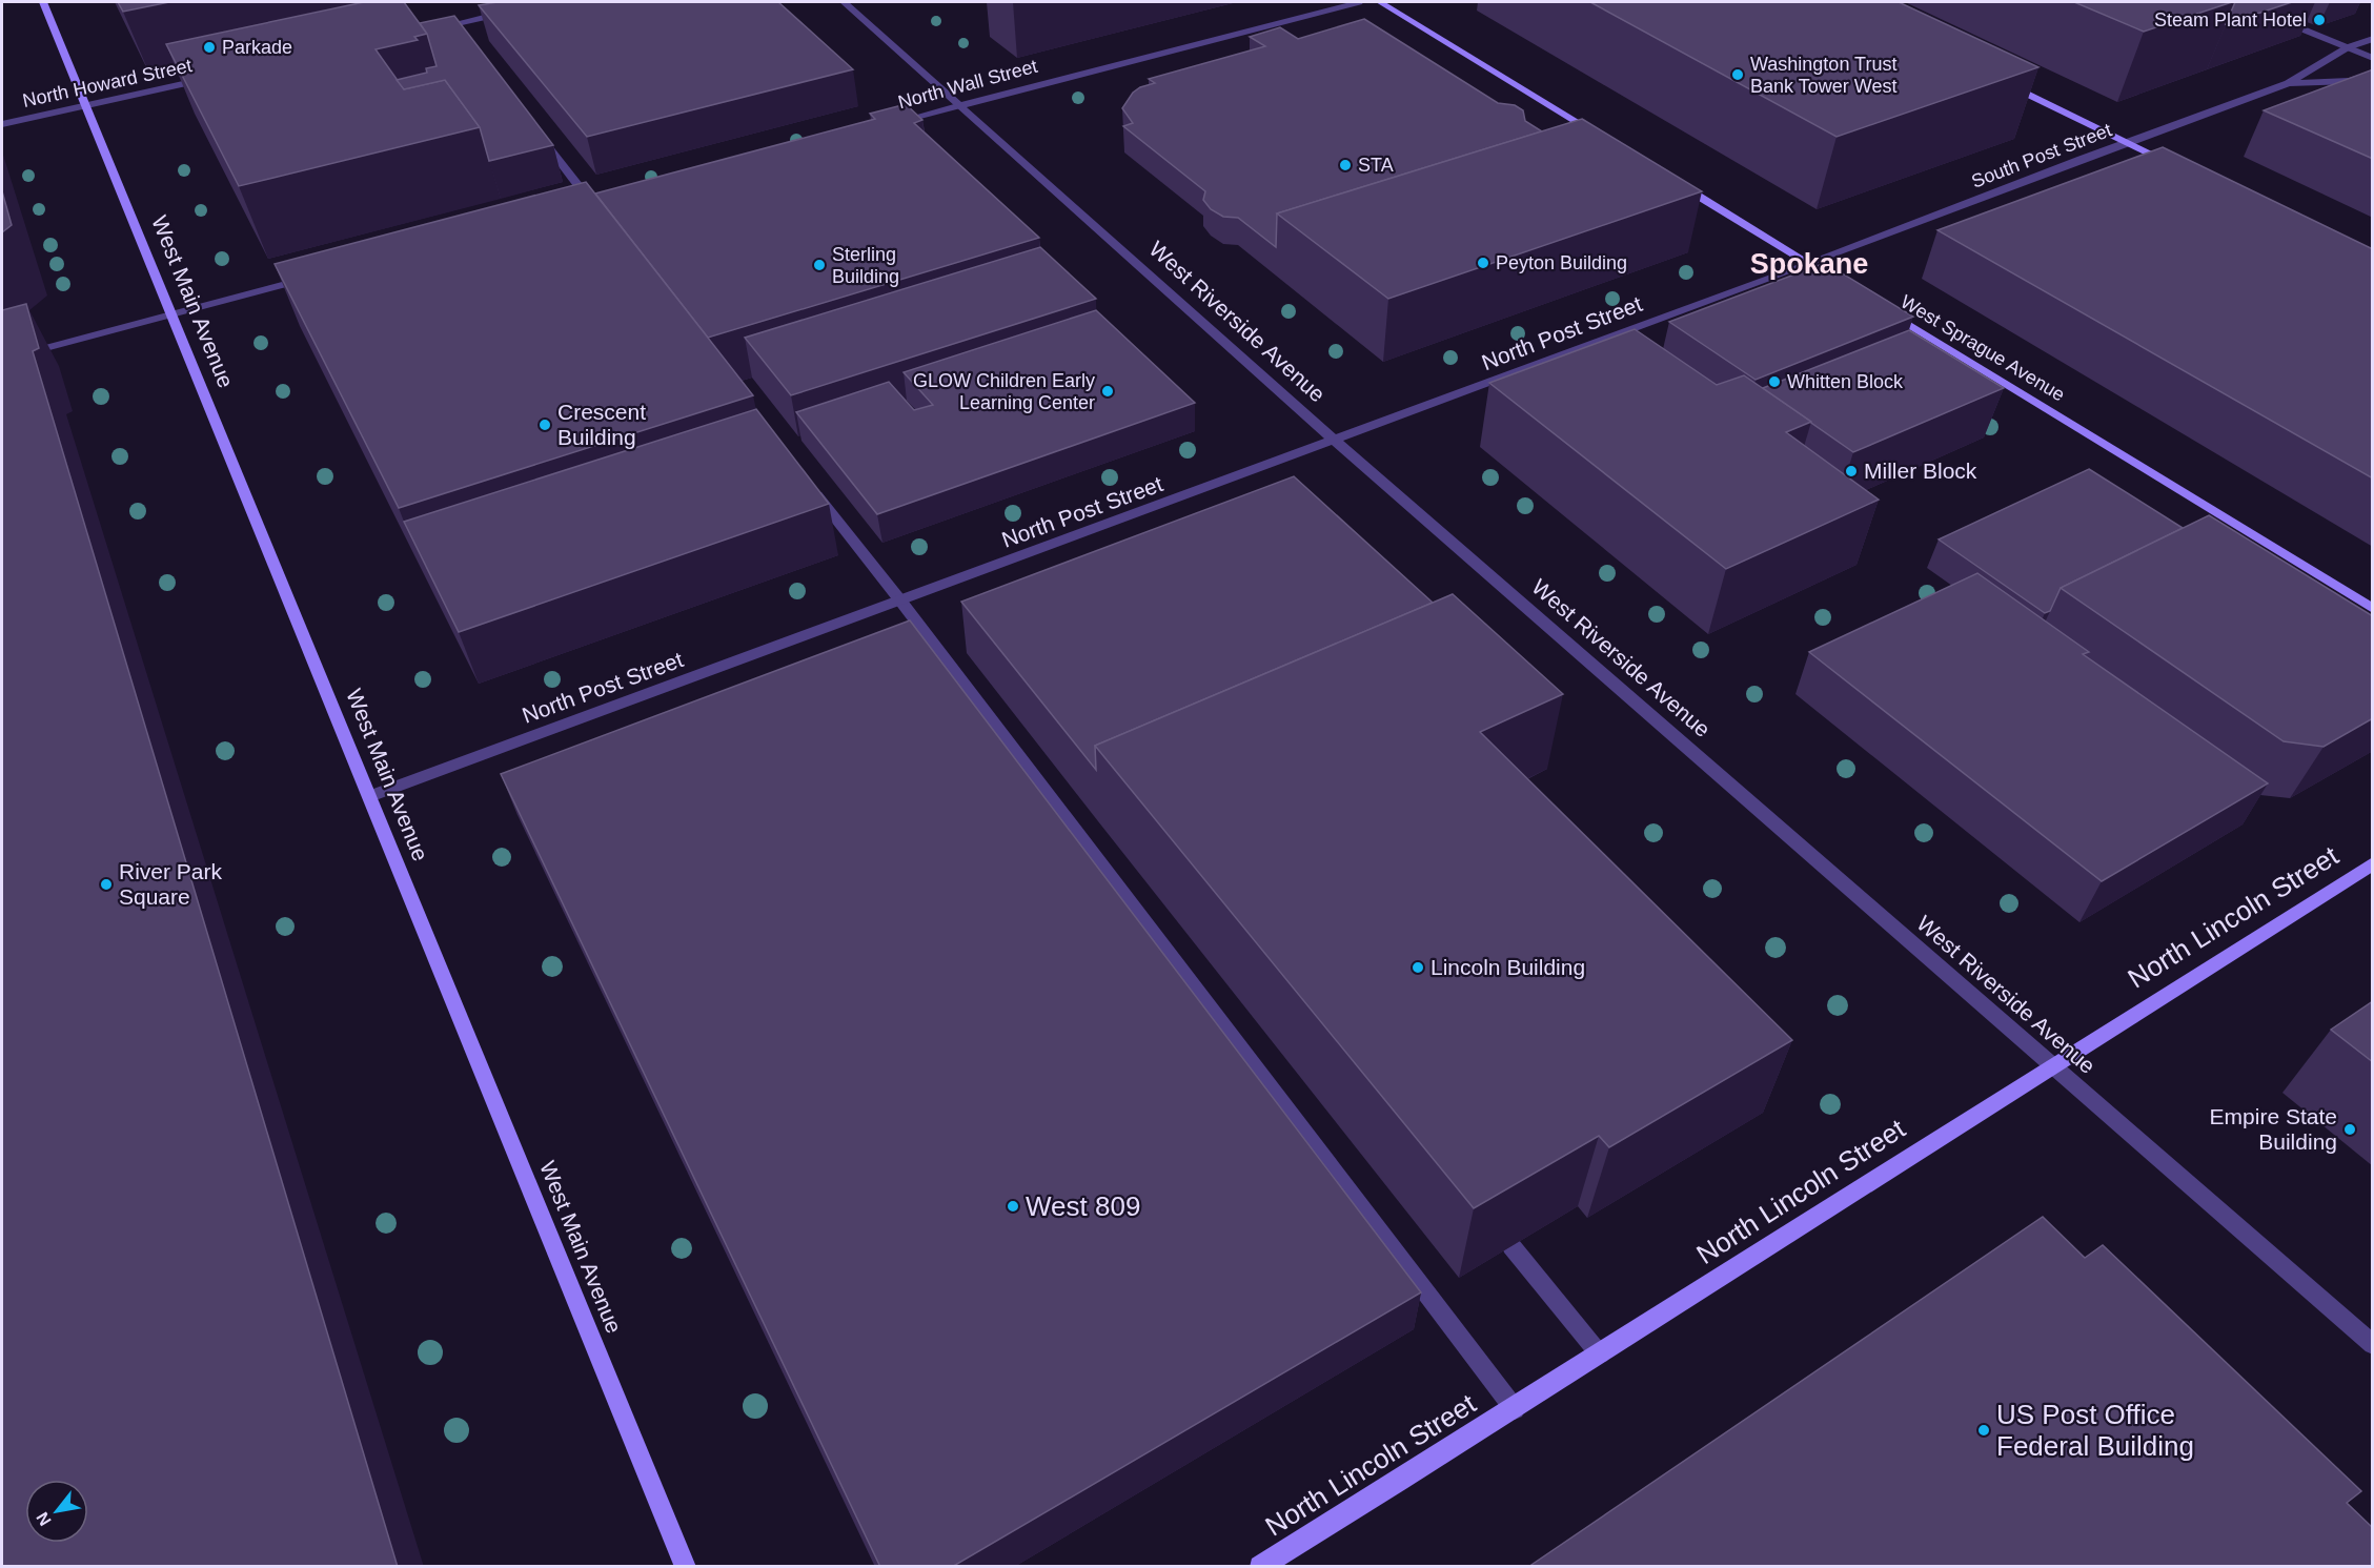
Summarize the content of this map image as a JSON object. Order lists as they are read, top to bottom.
{
  "streets": {
    "main road": ["West Main Avenue", "West Sprague Avenue", "North Lincoln Street"],
    "street": [
      "North Howard Street",
      "North Wall Street",
      "South Post Street",
      "West Riverside Avenue",
      "North Post Street"
    ]
  },
  "crossings": [
    ["North Howard Street", "West Main Avenue"],
    ["North Wall Street", "West Riverside Avenue"],
    ["South Post Street", "North Post Street"],
    ["West Main Avenue", "North Post Street"],
    ["West Riverside Avenue", "North Post Street"],
    ["West Riverside Avenue", "North Lincoln Street"]
  ],
  "districts": ["Spokane"],
  "places": [
    "Steam Plant Hotel",
    "Parkade",
    "Washington Trust Bank Tower West",
    "STA",
    "Peyton Building",
    "Sterling Building",
    "Whitten Block",
    "GLOW Children Early Learning Center",
    "Crescent Building",
    "Miller Block",
    "River Park Square",
    "Lincoln Building",
    "Empire State Building",
    "West 809",
    "US Post Office Federal Building"
  ],
  "north": "bottom left"
}
